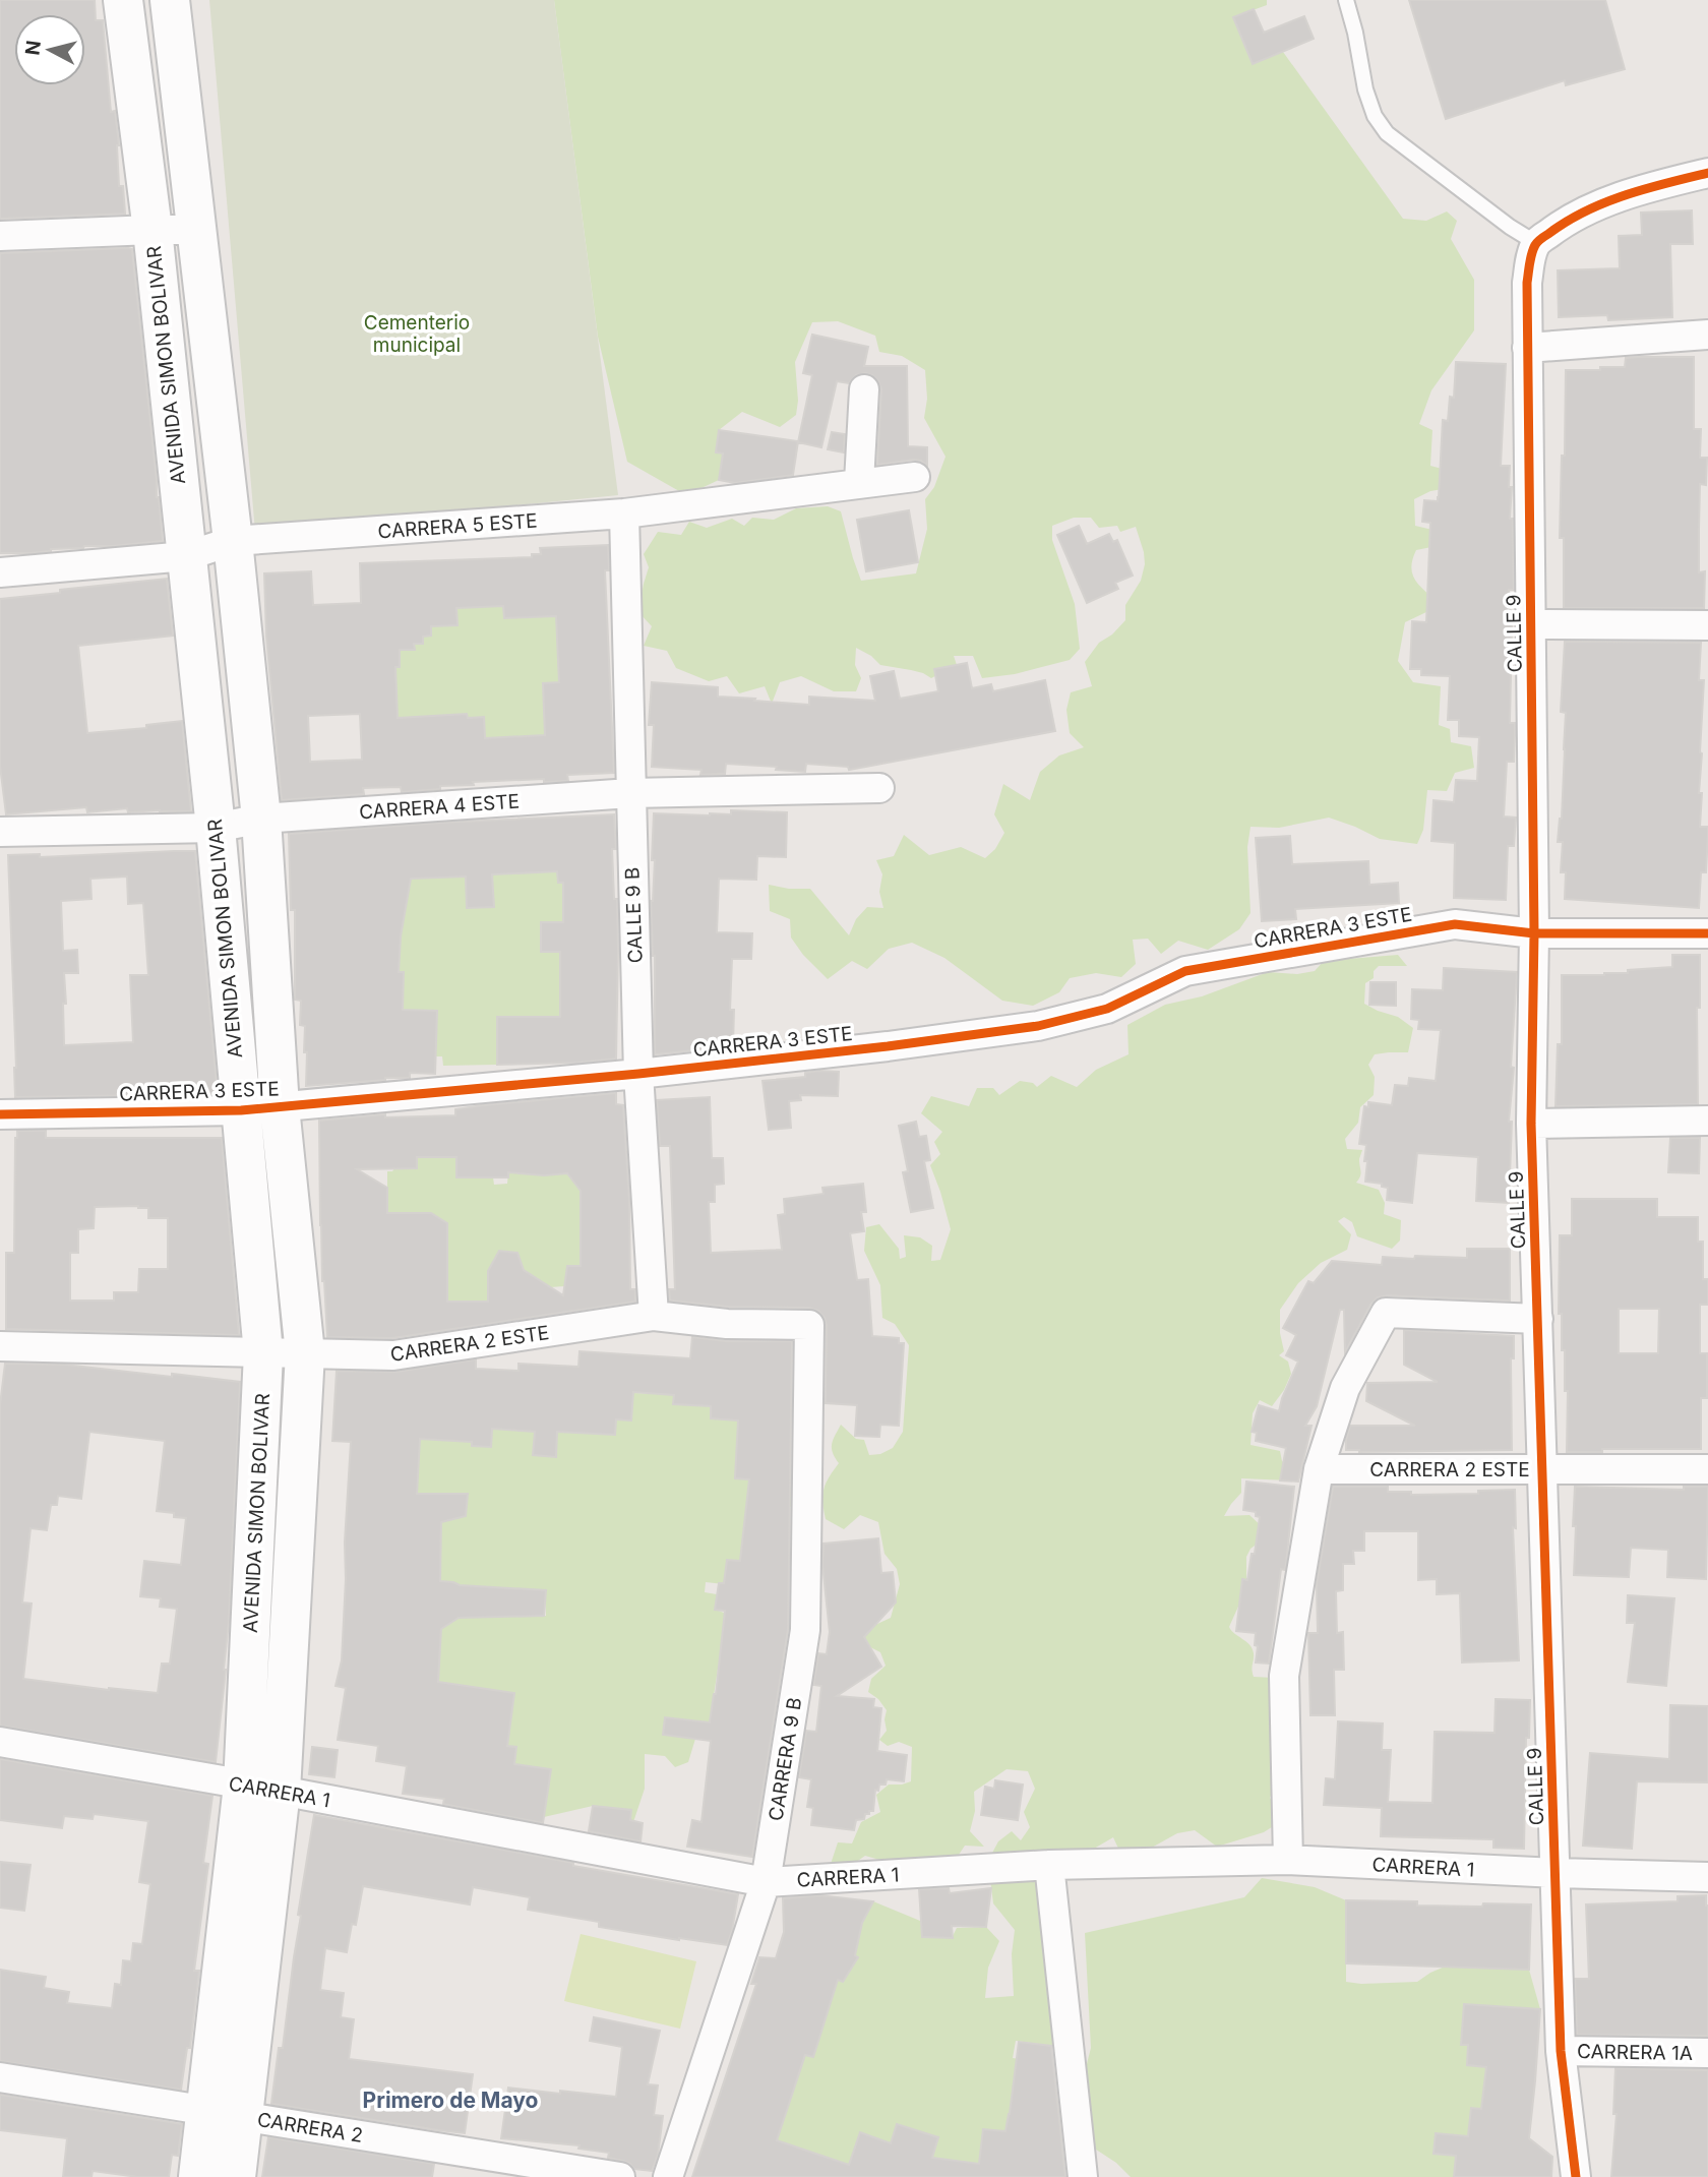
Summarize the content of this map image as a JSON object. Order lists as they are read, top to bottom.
{
  "streets": {
    "main road": ["AVENIDA SIMON BOLIVAR"],
    "street": [
      "CARRERA 5 ESTE",
      "CALLE 9",
      "CARRERA 4 ESTE",
      "CALLE 9 B",
      "CARRERA 3 ESTE",
      "CARRERA 2 ESTE",
      "CARRERA 9 B",
      "CARRERA 1",
      "CARRERA 1A",
      "CARRERA 2"
    ]
  },
  "crossings": [
    ["AVENIDA SIMON BOLIVAR", "CARRERA 5 ESTE"],
    ["AVENIDA SIMON BOLIVAR", "CARRERA 4 ESTE"],
    ["AVENIDA SIMON BOLIVAR", "CARRERA 3 ESTE"],
    ["AVENIDA SIMON BOLIVAR", "CARRERA 2 ESTE"],
    ["AVENIDA SIMON BOLIVAR", "CARRERA 1"],
    ["AVENIDA SIMON BOLIVAR", "CARRERA 2"],
    ["CARRERA 5 ESTE", "CALLE 9 B"],
    ["CALLE 9", "CARRERA 3 ESTE"],
    ["CALLE 9", "CARRERA 2 ESTE"],
    ["CALLE 9", "CARRERA 1"],
    ["CALLE 9", "CARRERA 1A"],
    ["CARRERA 4 ESTE", "CALLE 9 B"],
    ["CALLE 9 B", "CARRERA 3 ESTE"],
    ["CALLE 9 B", "CARRERA 2 ESTE"],
    ["CARRERA 2 ESTE", "CARRERA 9 B"],
    ["CARRERA 9 B", "CARRERA 1"]
  ],
  "districts": ["Primero de Mayo"],
  "parks": ["Cementerio municipal"],
  "north": "left"
}
